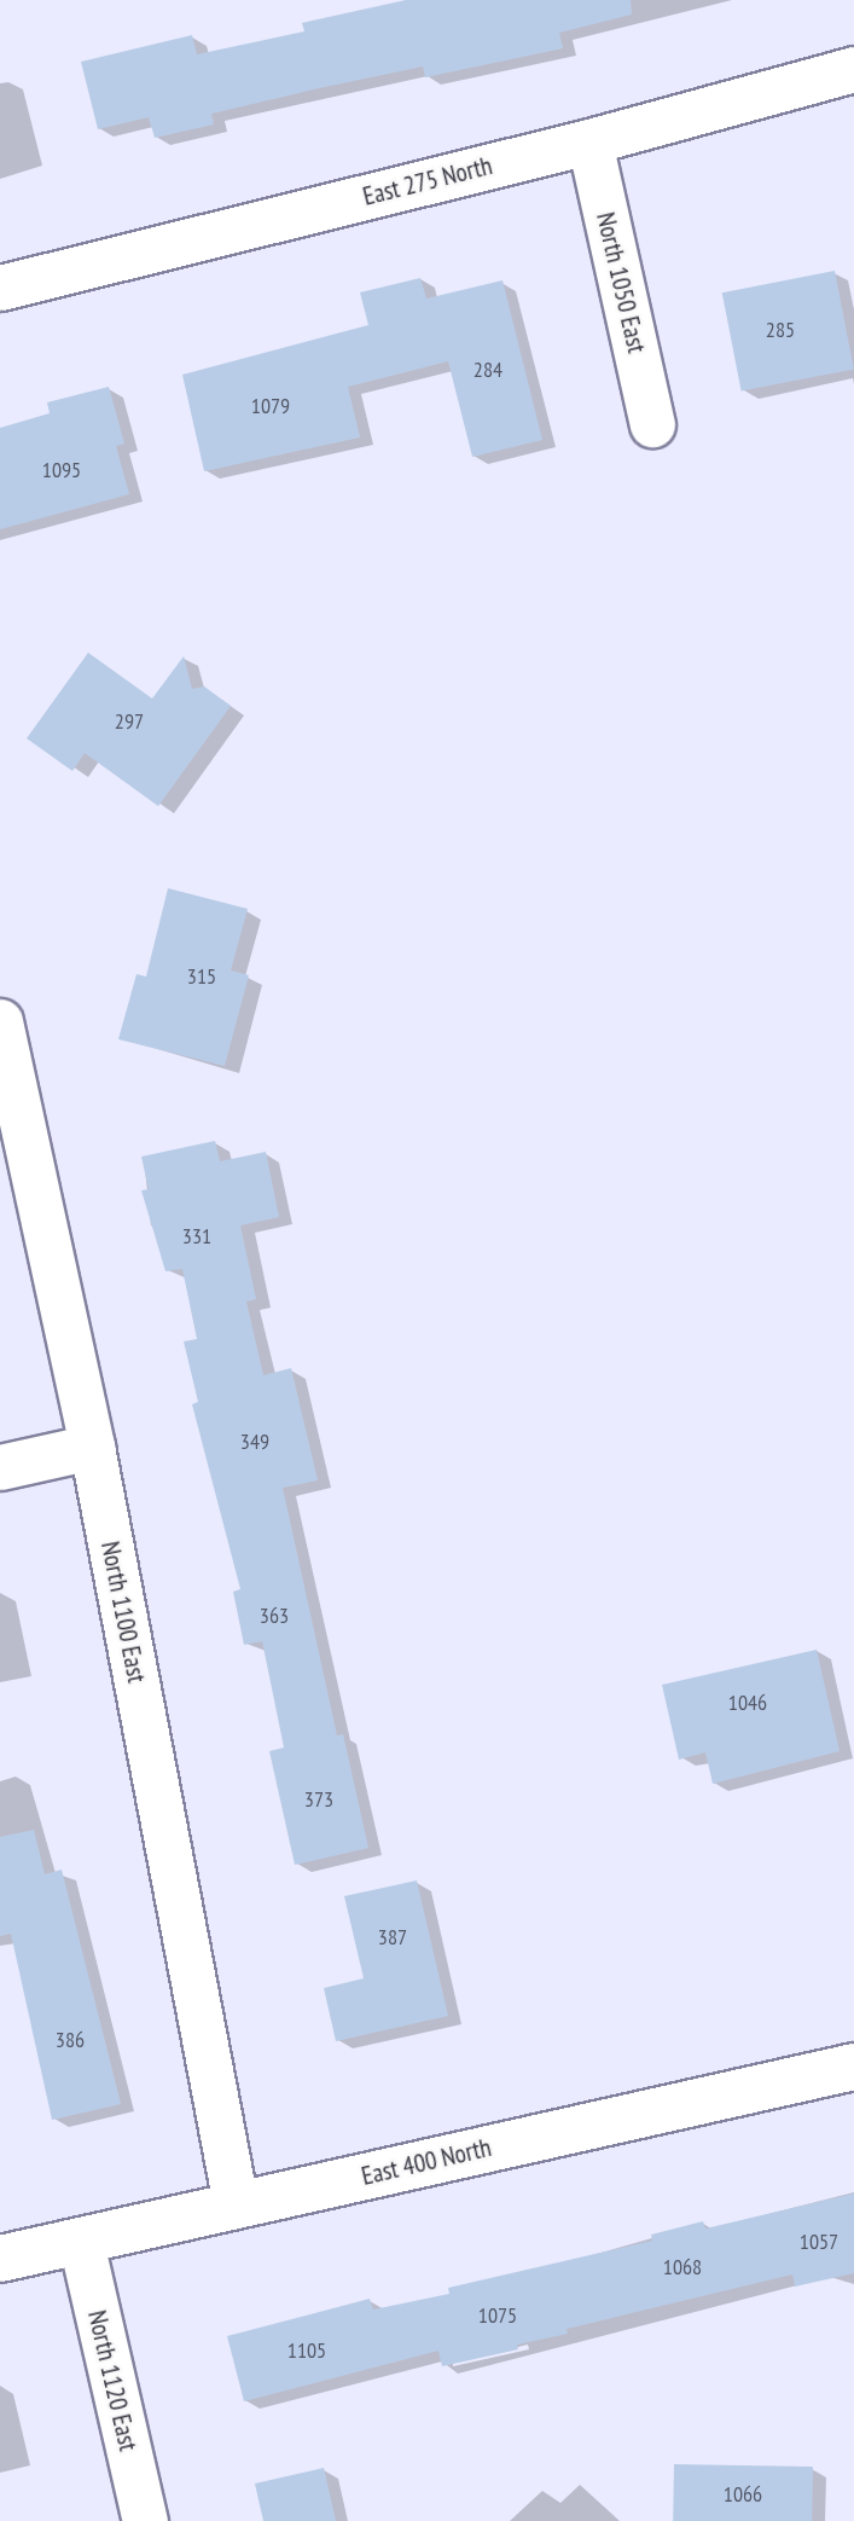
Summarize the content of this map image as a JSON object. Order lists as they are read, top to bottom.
{
  "streets": {
    "street": [
      "East 275 North",
      "North 1050 East",
      "North 1100 East",
      "East 400 North",
      "North 1120 East"
    ]
  },
  "crossings": [
    ["East 275 North", "North 1050 East"],
    ["North 1100 East", "East 400 North"],
    ["East 400 North", "North 1120 East"]
  ],
  "house_numbers": [
    "285",
    "284",
    "1079",
    "1095",
    "297",
    "315",
    "331",
    "349",
    "363",
    "1046",
    "373",
    "387",
    "386",
    "1057",
    "1068",
    "1075",
    "1105",
    "1066"
  ]
}
